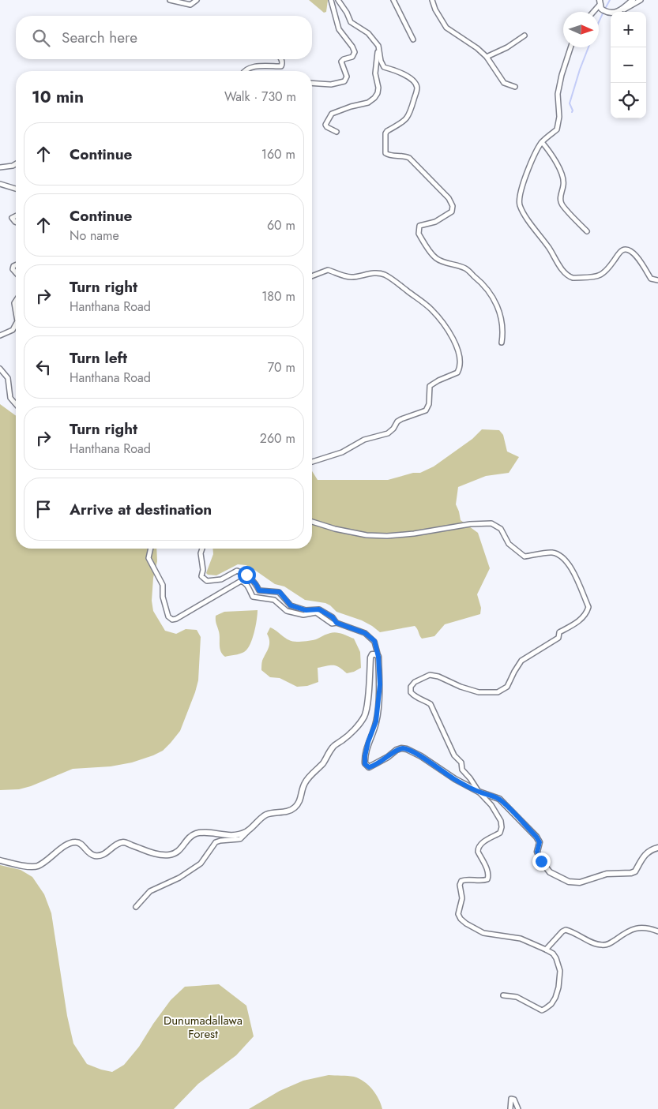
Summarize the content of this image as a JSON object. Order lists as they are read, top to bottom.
{
  "parks": ["Dunumadallawa Forest"],
  "north": "right",
  "page": {
    "map_buttons": ["+", "−"],
    "search": "Search here",
    "heading": ["10 min", "Walk · 730 m"],
    "list": [
      ["Continue", "160 m"],
      ["Continue", "No name", "60 m"],
      ["Turn right", "Hanthana Road", "180 m"],
      ["Turn left", "Hanthana Road", "70 m"],
      ["Turn right", "Hanthana Road", "260 m"],
      "Arrive at destination"
    ]
  }
}
